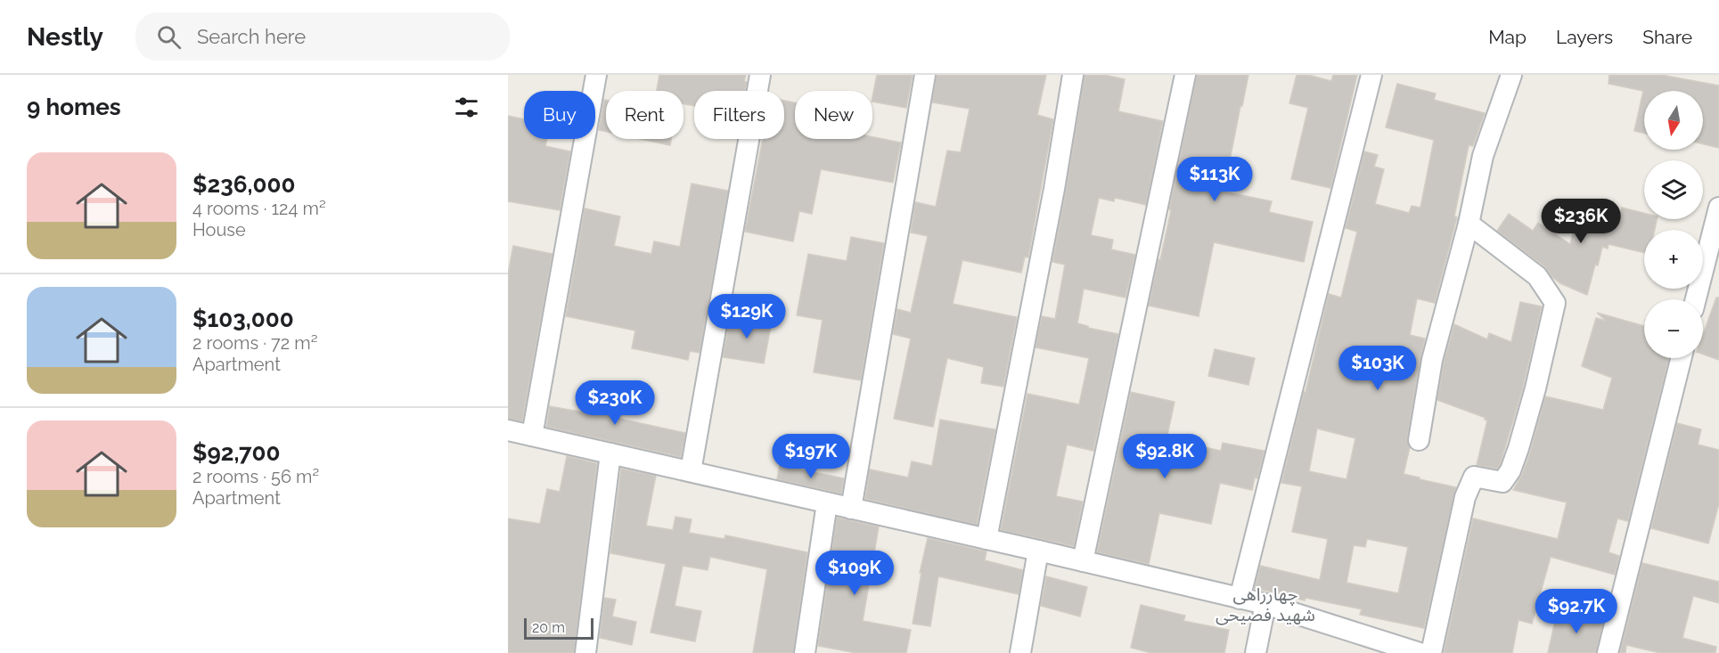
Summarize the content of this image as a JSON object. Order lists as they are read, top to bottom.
{
  "districts": ["چهارراهی شهید فصیحی"],
  "scale_bar": "20 m",
  "north": "bottom",
  "page": {
    "header": "Nestly",
    "search": "Search here",
    "nav": ["Map", "Layers", "Share"],
    "heading": "9 homes",
    "map_buttons": ["+", "−"],
    "chip": [
      "Buy",
      "Rent",
      "Filters",
      "New"
    ],
    "list": [
      {
        "name": "$236,000",
        "note": "4 rooms · 124 m² · House"
      },
      {
        "name": "$103,000",
        "note": "2 rooms · 72 m² · Apartment"
      },
      {
        "name": "$92,700",
        "note": "2 rooms · 56 m² · Apartment"
      }
    ],
    "price": [
      "$113K",
      "$236K",
      "$129K",
      "$103K",
      "$230K",
      "$197K",
      "$92.8K",
      "$109K",
      "$92.7K"
    ],
    "scale": "20 m"
  }
}
